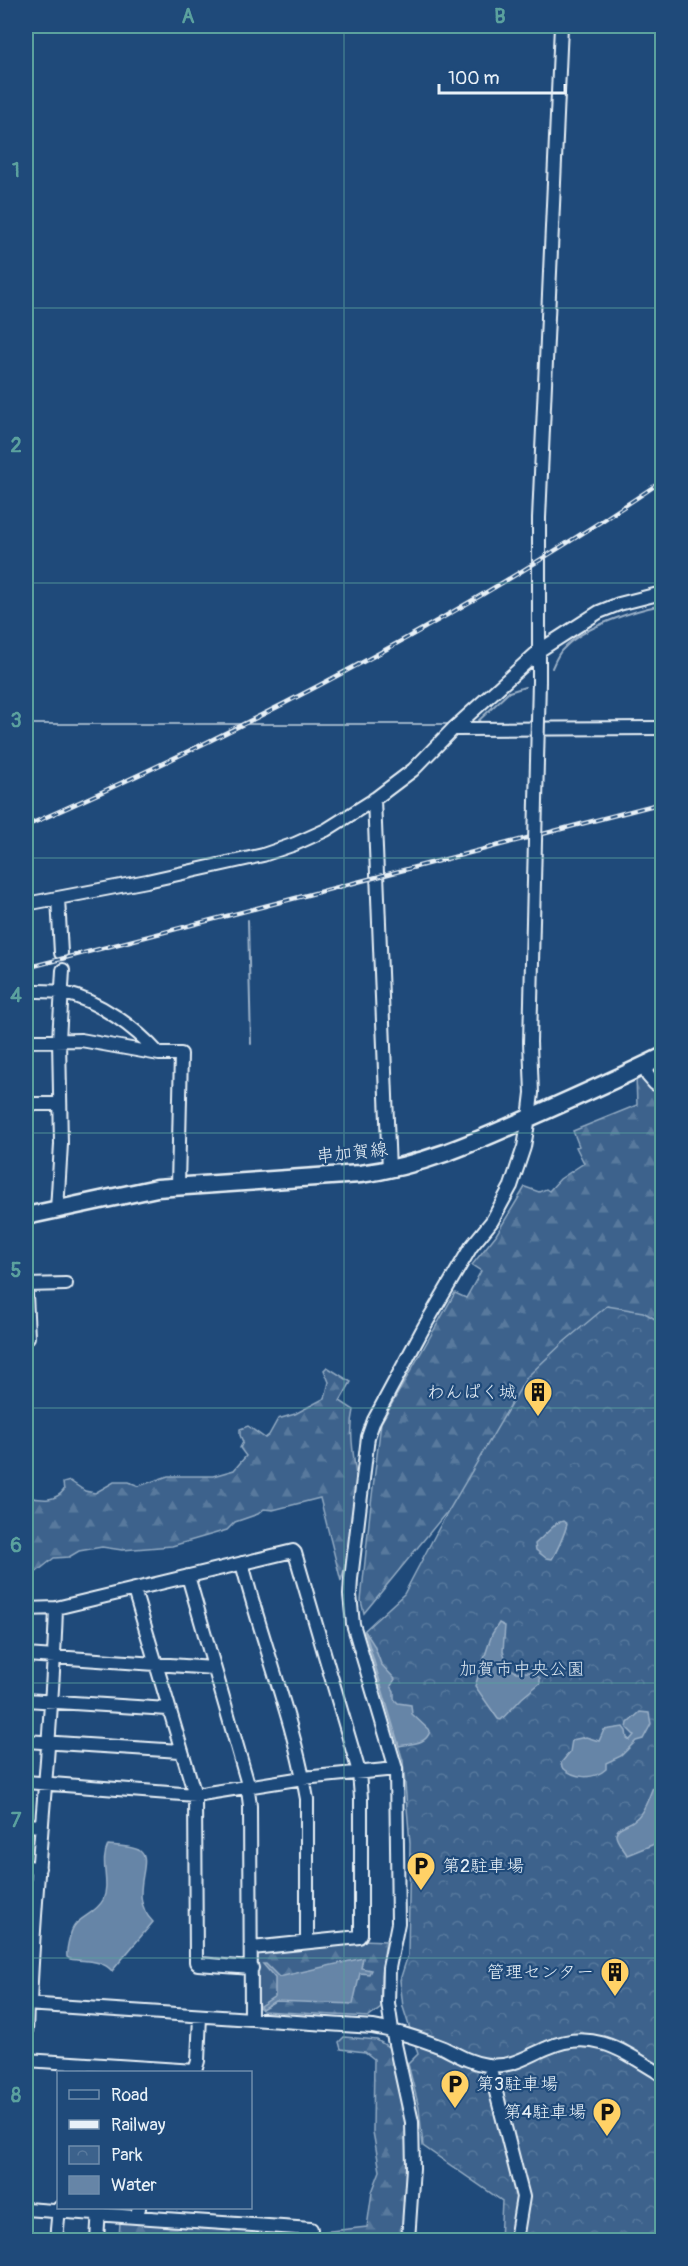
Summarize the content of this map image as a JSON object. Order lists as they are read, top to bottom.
{
  "streets": {
    "main road": ["串加賀線"]
  },
  "parks": ["加賀市中央公園"],
  "places": {
    "building": ["わんぱく城", "管理センター"],
    "parking": ["第2駐車場", "第3駐車場", "第4駐車場"]
  },
  "legend": [
    "Road",
    "Railway",
    "Park",
    "Water"
  ],
  "scale_bar": "100 m",
  "grid": {
    "columns": ["A", "B"],
    "rows": [
      "1",
      "2",
      "3",
      "4",
      "5",
      "6",
      "7",
      "8"
    ]
  }
}
